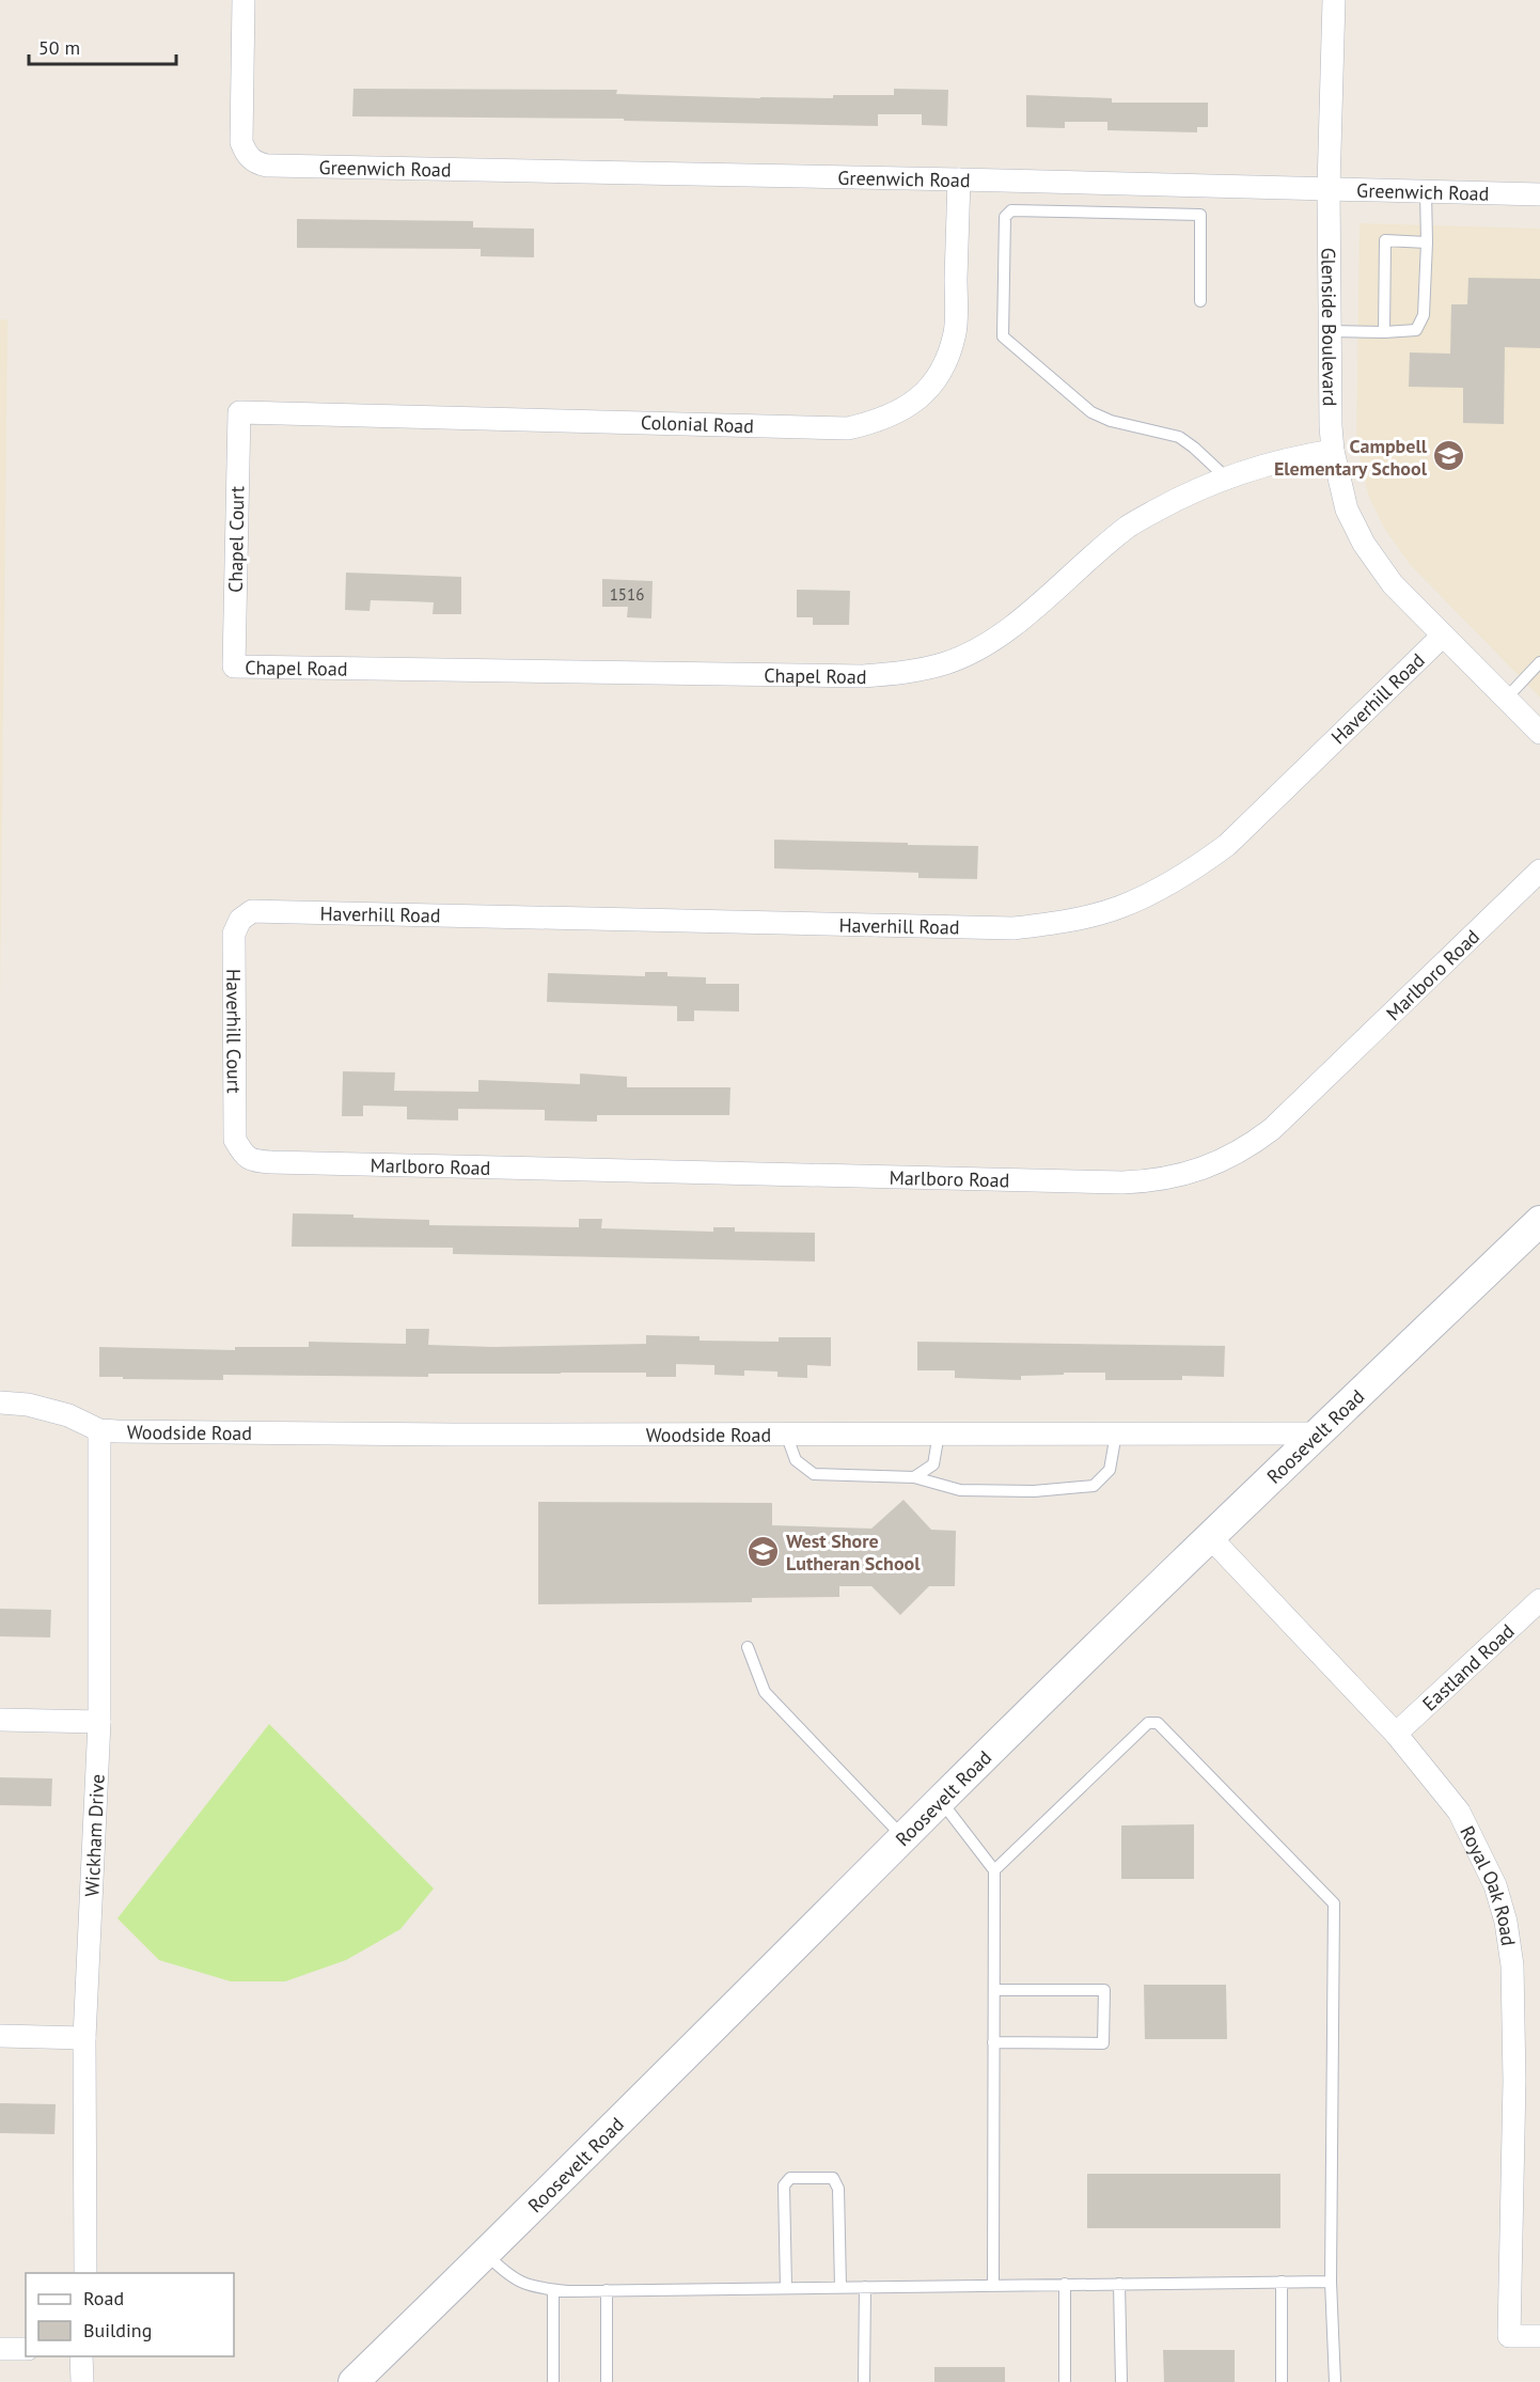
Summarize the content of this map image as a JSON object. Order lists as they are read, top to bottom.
{
  "streets": {
    "street": [
      "Greenwich Road",
      "Glenside Boulevard",
      "Colonial Road",
      "Chapel Court",
      "Chapel Road",
      "Haverhill Road",
      "Marlboro Road",
      "Haverhill Court",
      "Woodside Road",
      "Roosevelt Road",
      "Eastland Road",
      "Wickham Drive",
      "Royal Oak Road"
    ]
  },
  "crossings": [
    ["Greenwich Road", "Glenside Boulevard"],
    ["Greenwich Road", "Colonial Road"],
    ["Glenside Boulevard", "Chapel Road"],
    ["Glenside Boulevard", "Haverhill Road"],
    ["Colonial Road", "Chapel Court"],
    ["Chapel Court", "Chapel Road"],
    ["Haverhill Road", "Haverhill Court"],
    ["Marlboro Road", "Haverhill Court"],
    ["Woodside Road", "Roosevelt Road"],
    ["Woodside Road", "Wickham Drive"],
    ["Roosevelt Road", "Royal Oak Road"],
    ["Eastland Road", "Royal Oak Road"]
  ],
  "places": {
    "school or university": ["Campbell Elementary School", "West Shore Lutheran School"]
  },
  "house_numbers": ["1516"],
  "legend": ["Road", "Building"],
  "scale_bar": "50 m"
}
